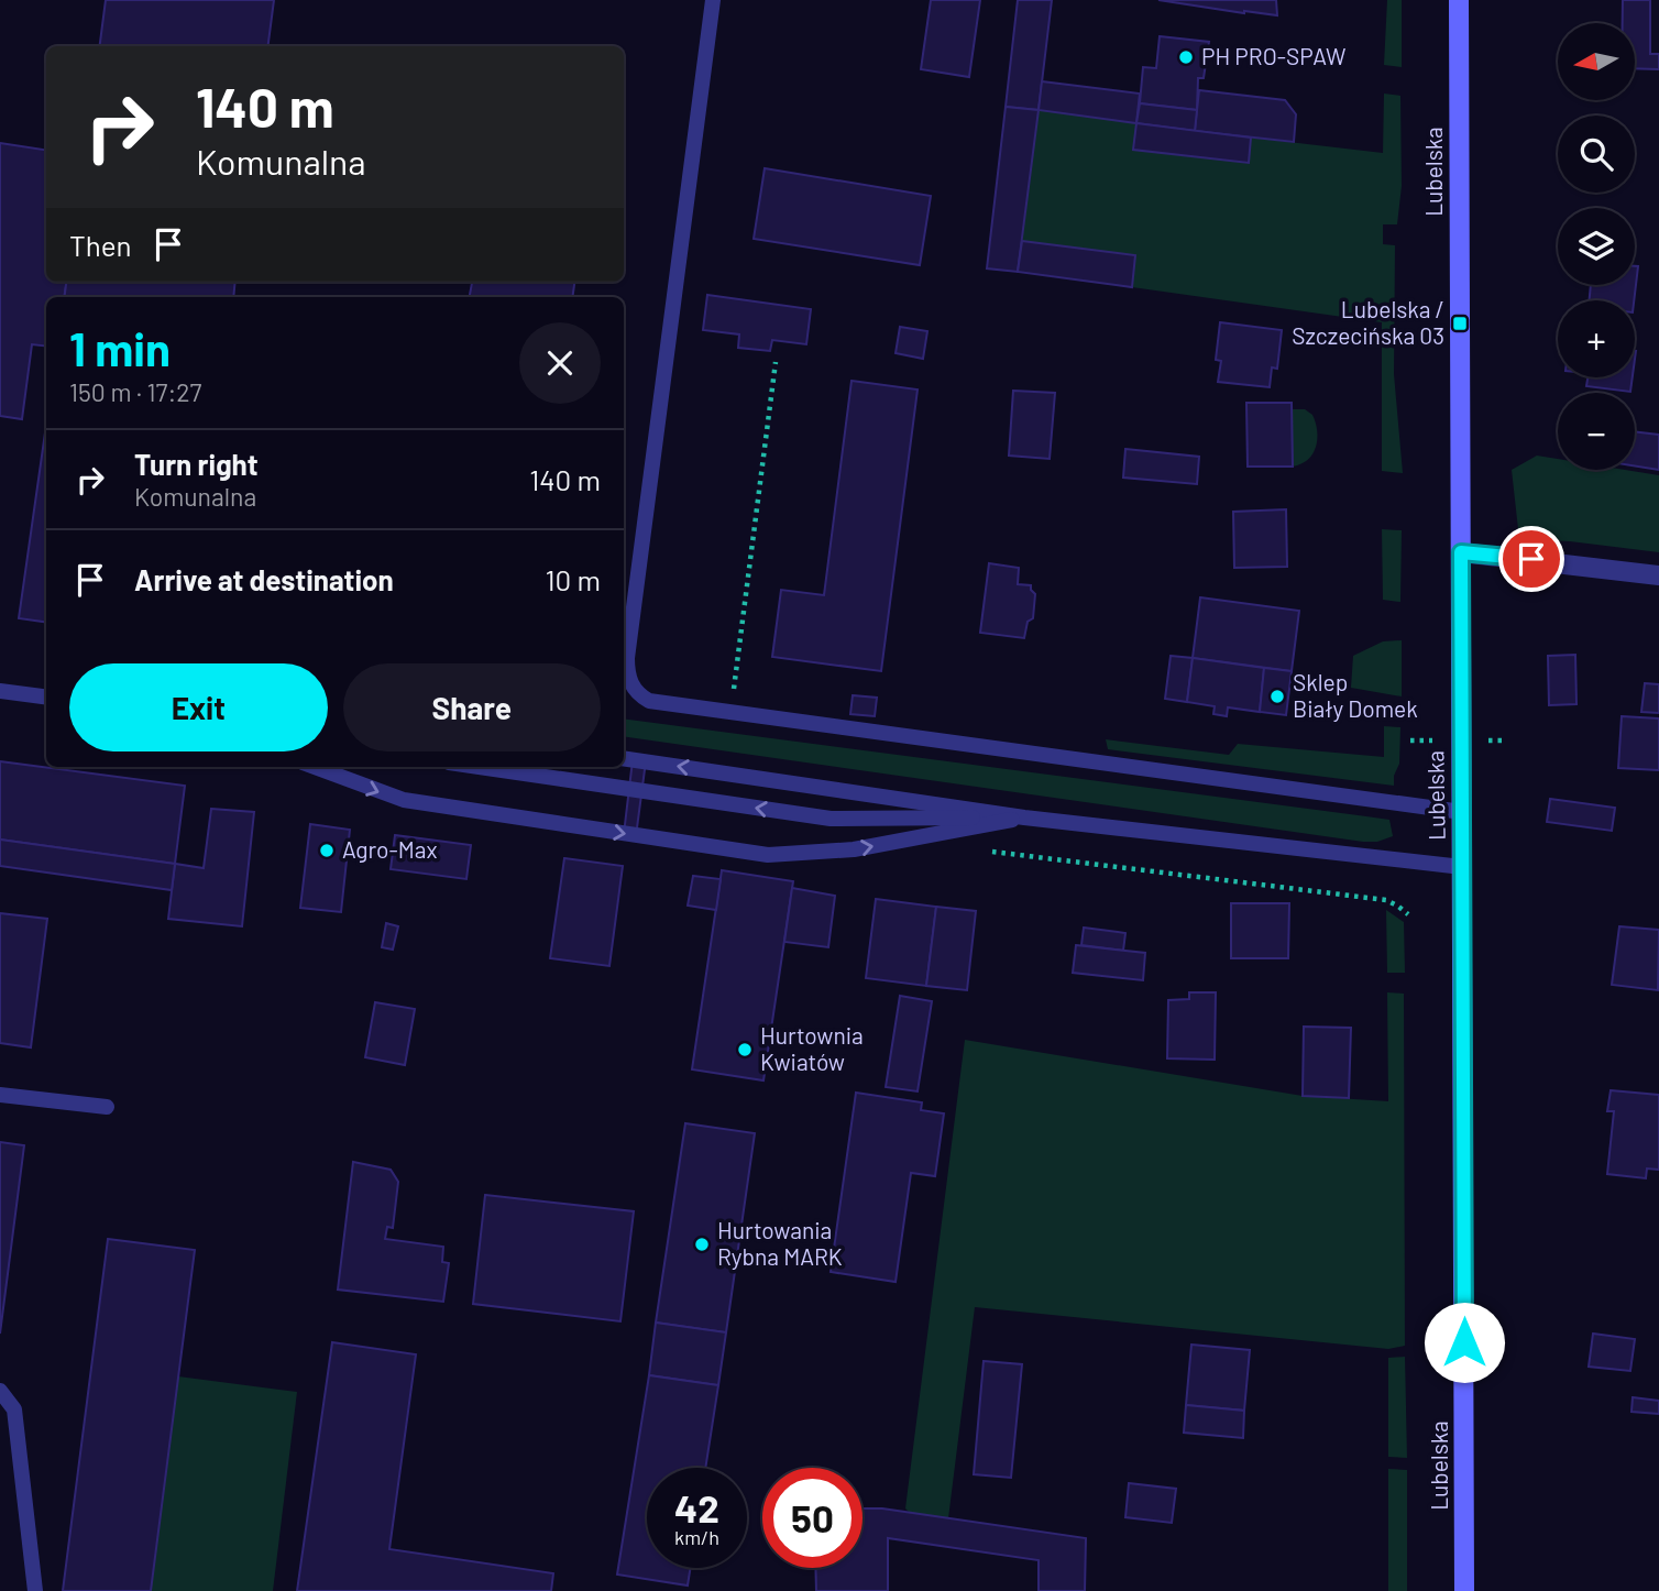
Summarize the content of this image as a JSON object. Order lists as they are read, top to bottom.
{
  "streets": {
    "main road": ["Lubelska"]
  },
  "places": {
    "other": [
      "PH PRO-SPAW",
      "Sklep Biały Domek",
      "Agro-Max",
      "Hurtownia Kwiatów",
      "Hurtowania Rybna MARK"
    ],
    "transit": ["Lubelska / Szczecińska 03"]
  },
  "north": "left",
  "page": {
    "map_buttons": ["+", "−"],
    "turn": ["140 m", "Komunalna"],
    "then": "Then",
    "heading": ["1 min", "150 m · 17:27"],
    "list": [
      {
        "name": "Turn right",
        "note": "Komunalna",
        "value": "140 m"
      },
      {
        "name": "Arrive at destination",
        "value": "10 m"
      }
    ],
    "buttons": ["Exit", "Share"],
    "speed": "42 km/h",
    "limit": "50"
  }
}
